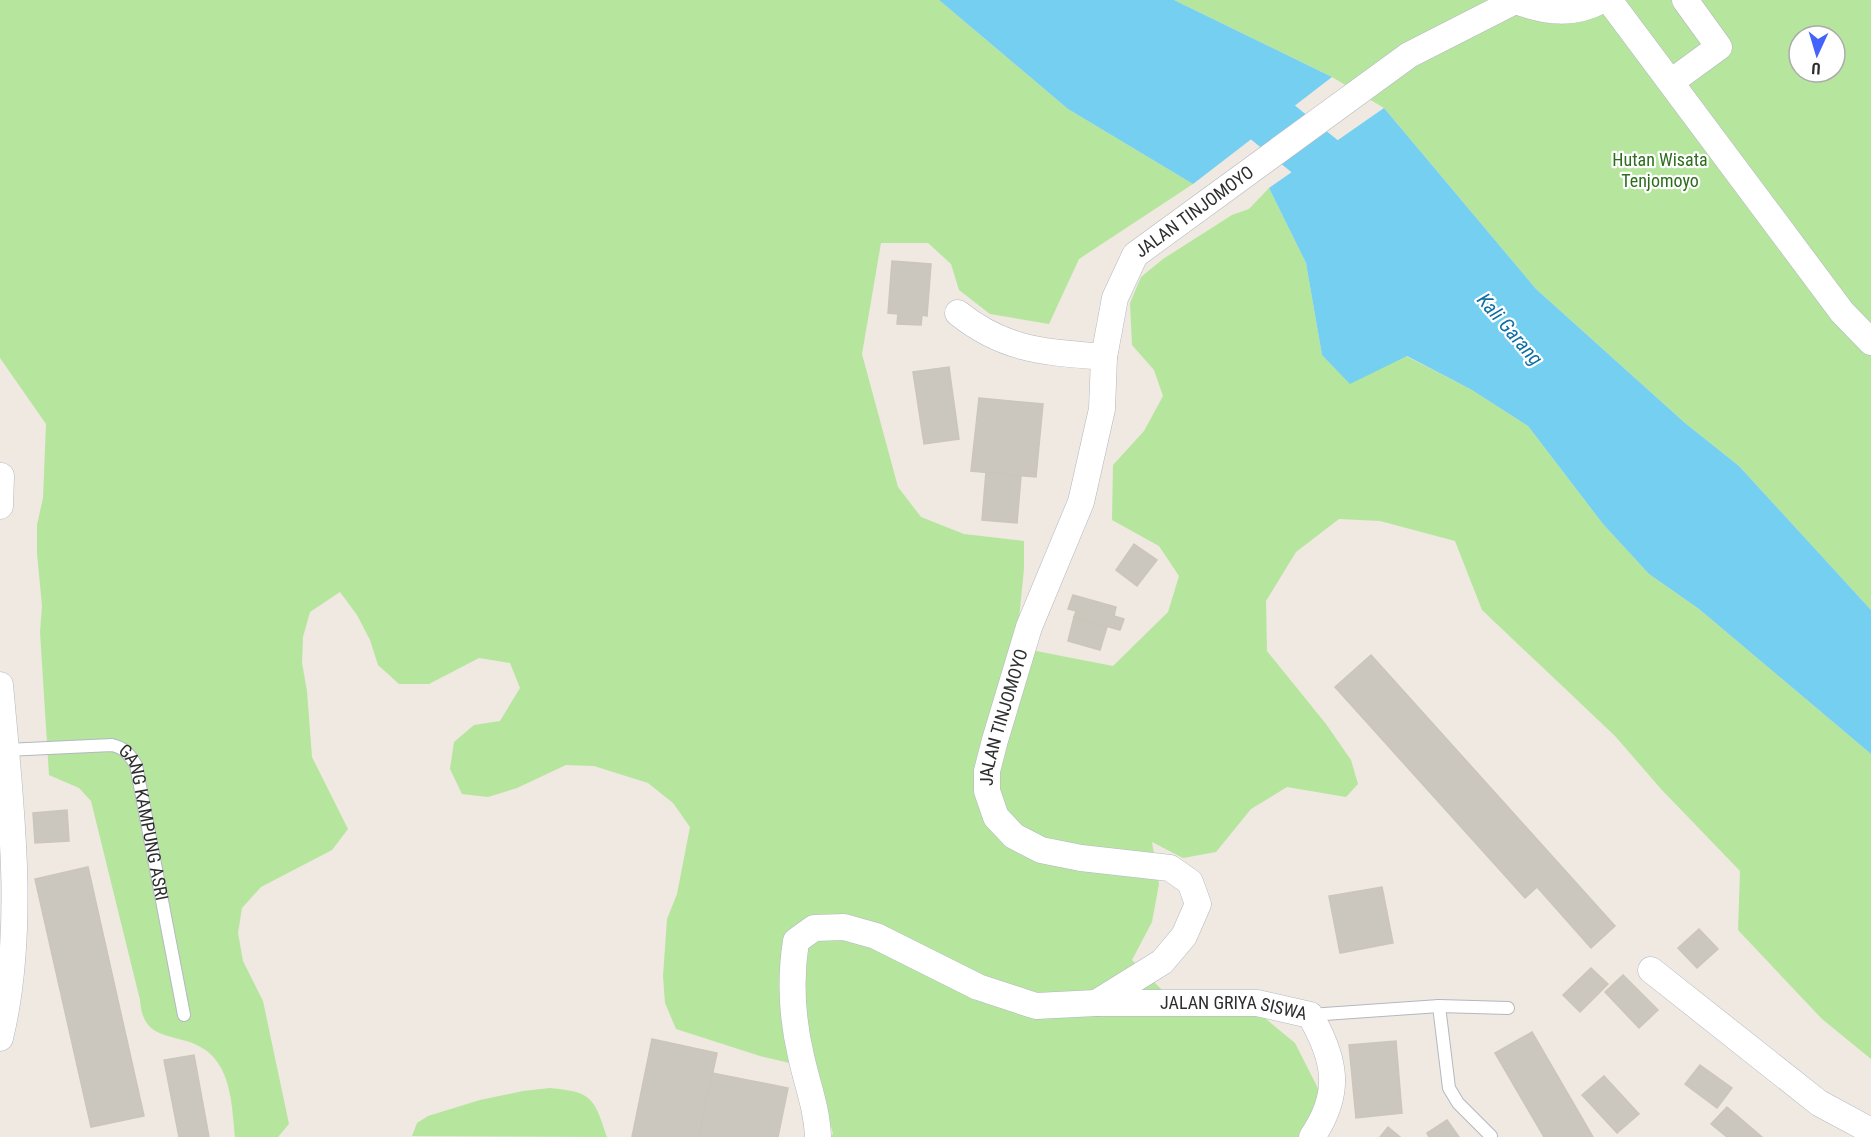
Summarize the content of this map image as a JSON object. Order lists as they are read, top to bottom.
{
  "streets": {
    "street": ["JALAN TINJOMOYO", "JALAN GRIYA SISWA"],
    "lane": ["GANG KAMPUNG ASRI"]
  },
  "crossings": [
    ["JALAN TINJOMOYO", "JALAN GRIYA SISWA"]
  ],
  "water": ["Kali Garang"],
  "parks": ["Hutan Wisata Tenjomoyo"],
  "north": "bottom"
}
